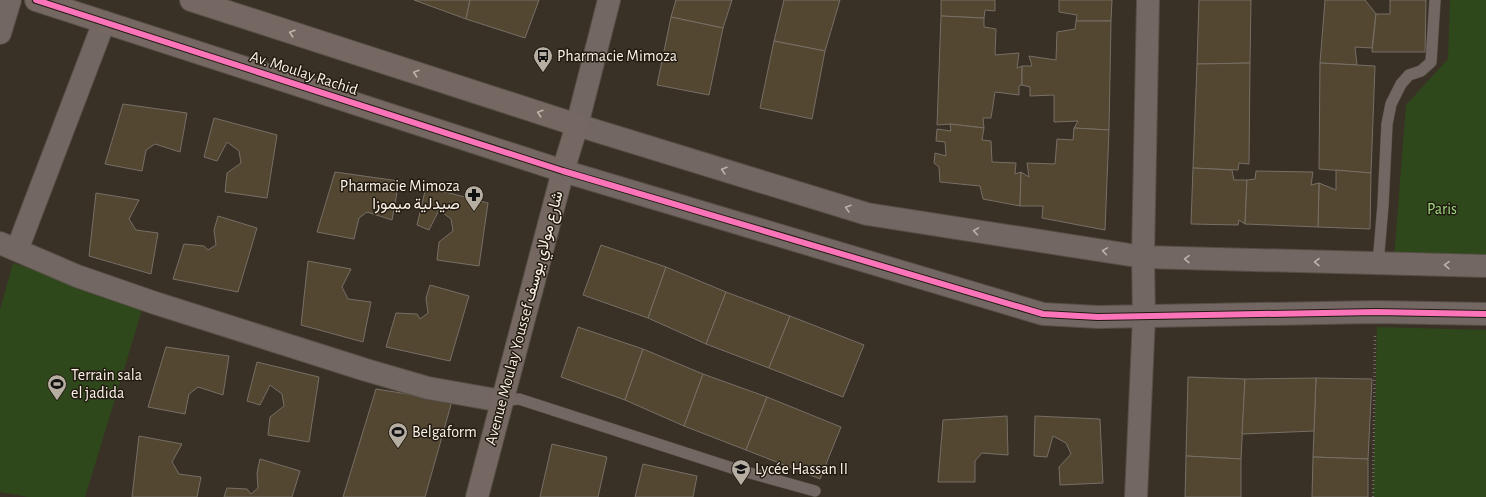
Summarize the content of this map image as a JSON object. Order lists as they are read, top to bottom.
{
  "streets": {
    "street": ["Av. Moulay Rachid", "Avenue Moulay Youssef شارع مولاي يوسف"]
  },
  "crossings": [
    ["Av. Moulay Rachid", "Avenue Moulay Youssef شارع مولاي يوسف"]
  ],
  "parks": ["Paris"],
  "places": {
    "bus stop": ["Pharmacie Mimoza"],
    "pharmacy": ["Pharmacie Mimoza صيدلية ميموزا"],
    "sports": ["Terrain sala el jadida", "Belgaform"],
    "school or university": ["Lycée Hassan II"]
  }
}
